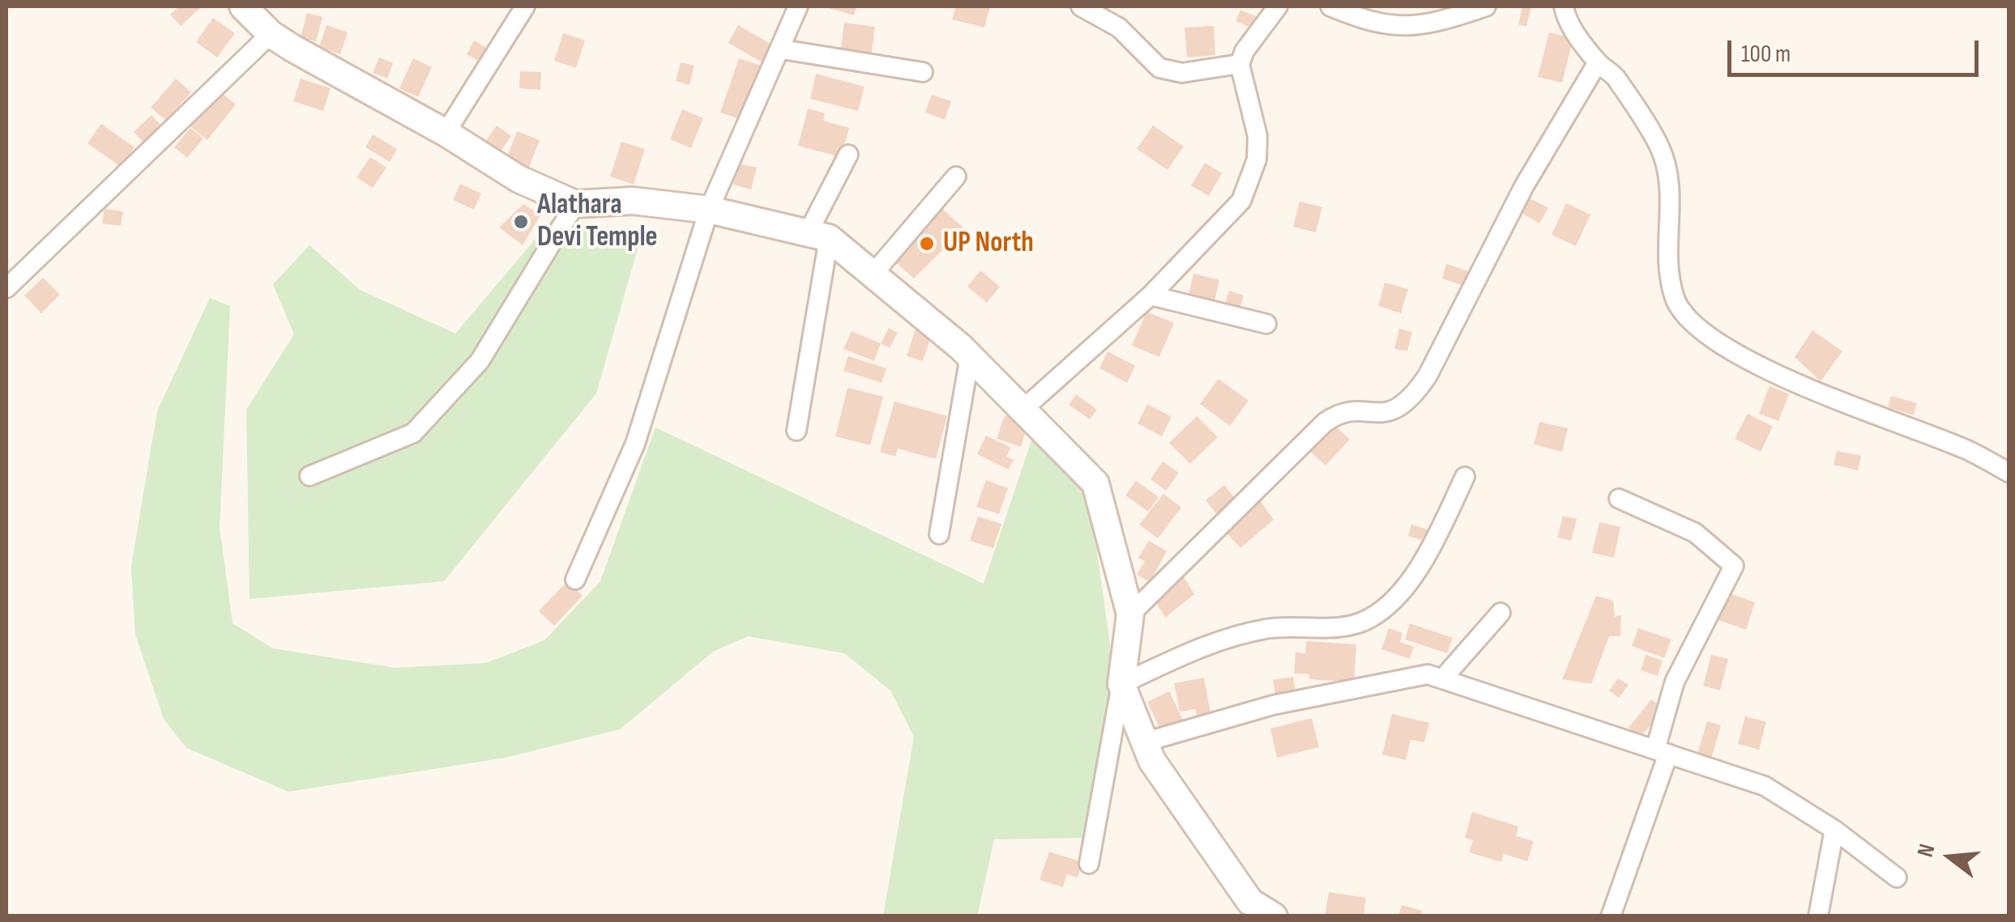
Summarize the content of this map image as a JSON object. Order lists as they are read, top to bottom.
{
  "places": ["Alathara Devi Temple", "UP North"],
  "scale_bar": "100 m",
  "north": "left"
}
